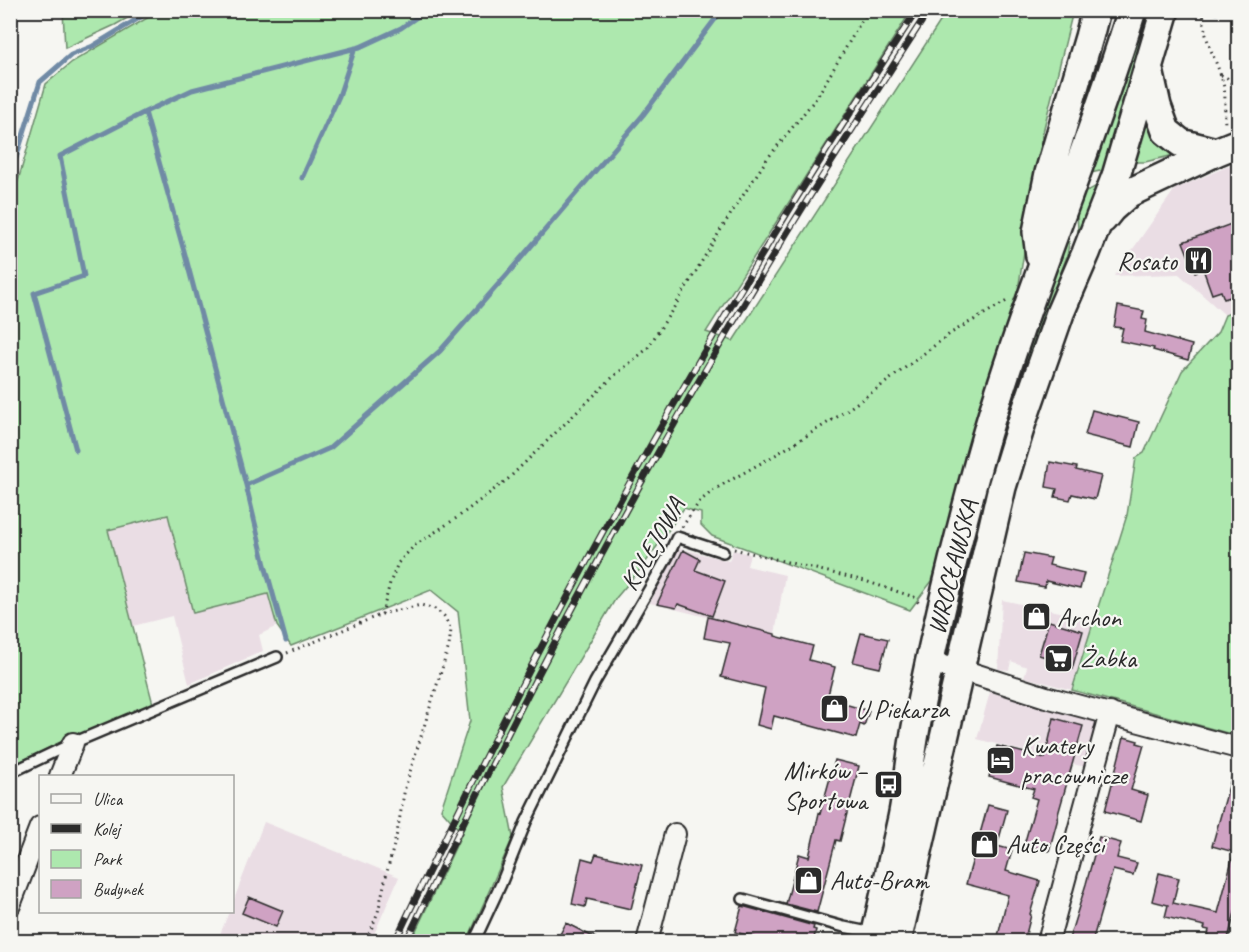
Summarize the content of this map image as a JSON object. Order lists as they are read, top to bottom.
{
  "streets": {
    "main road": ["WROCŁAWSKA"],
    "lane": ["KOLEJOWA"]
  },
  "places": {
    "restaurant": ["Rosato"],
    "shop": [
      "Archon",
      "U Piekarza",
      "Auto Części",
      "Auto-Bram"
    ],
    "supermarket": ["Żabka"],
    "hotel": ["Kwatery pracownicze"],
    "bus stop": ["Mirków – Sportowa"]
  },
  "legend": [
    "Ulica",
    "Kolej",
    "Park",
    "Budynek"
  ]
}
